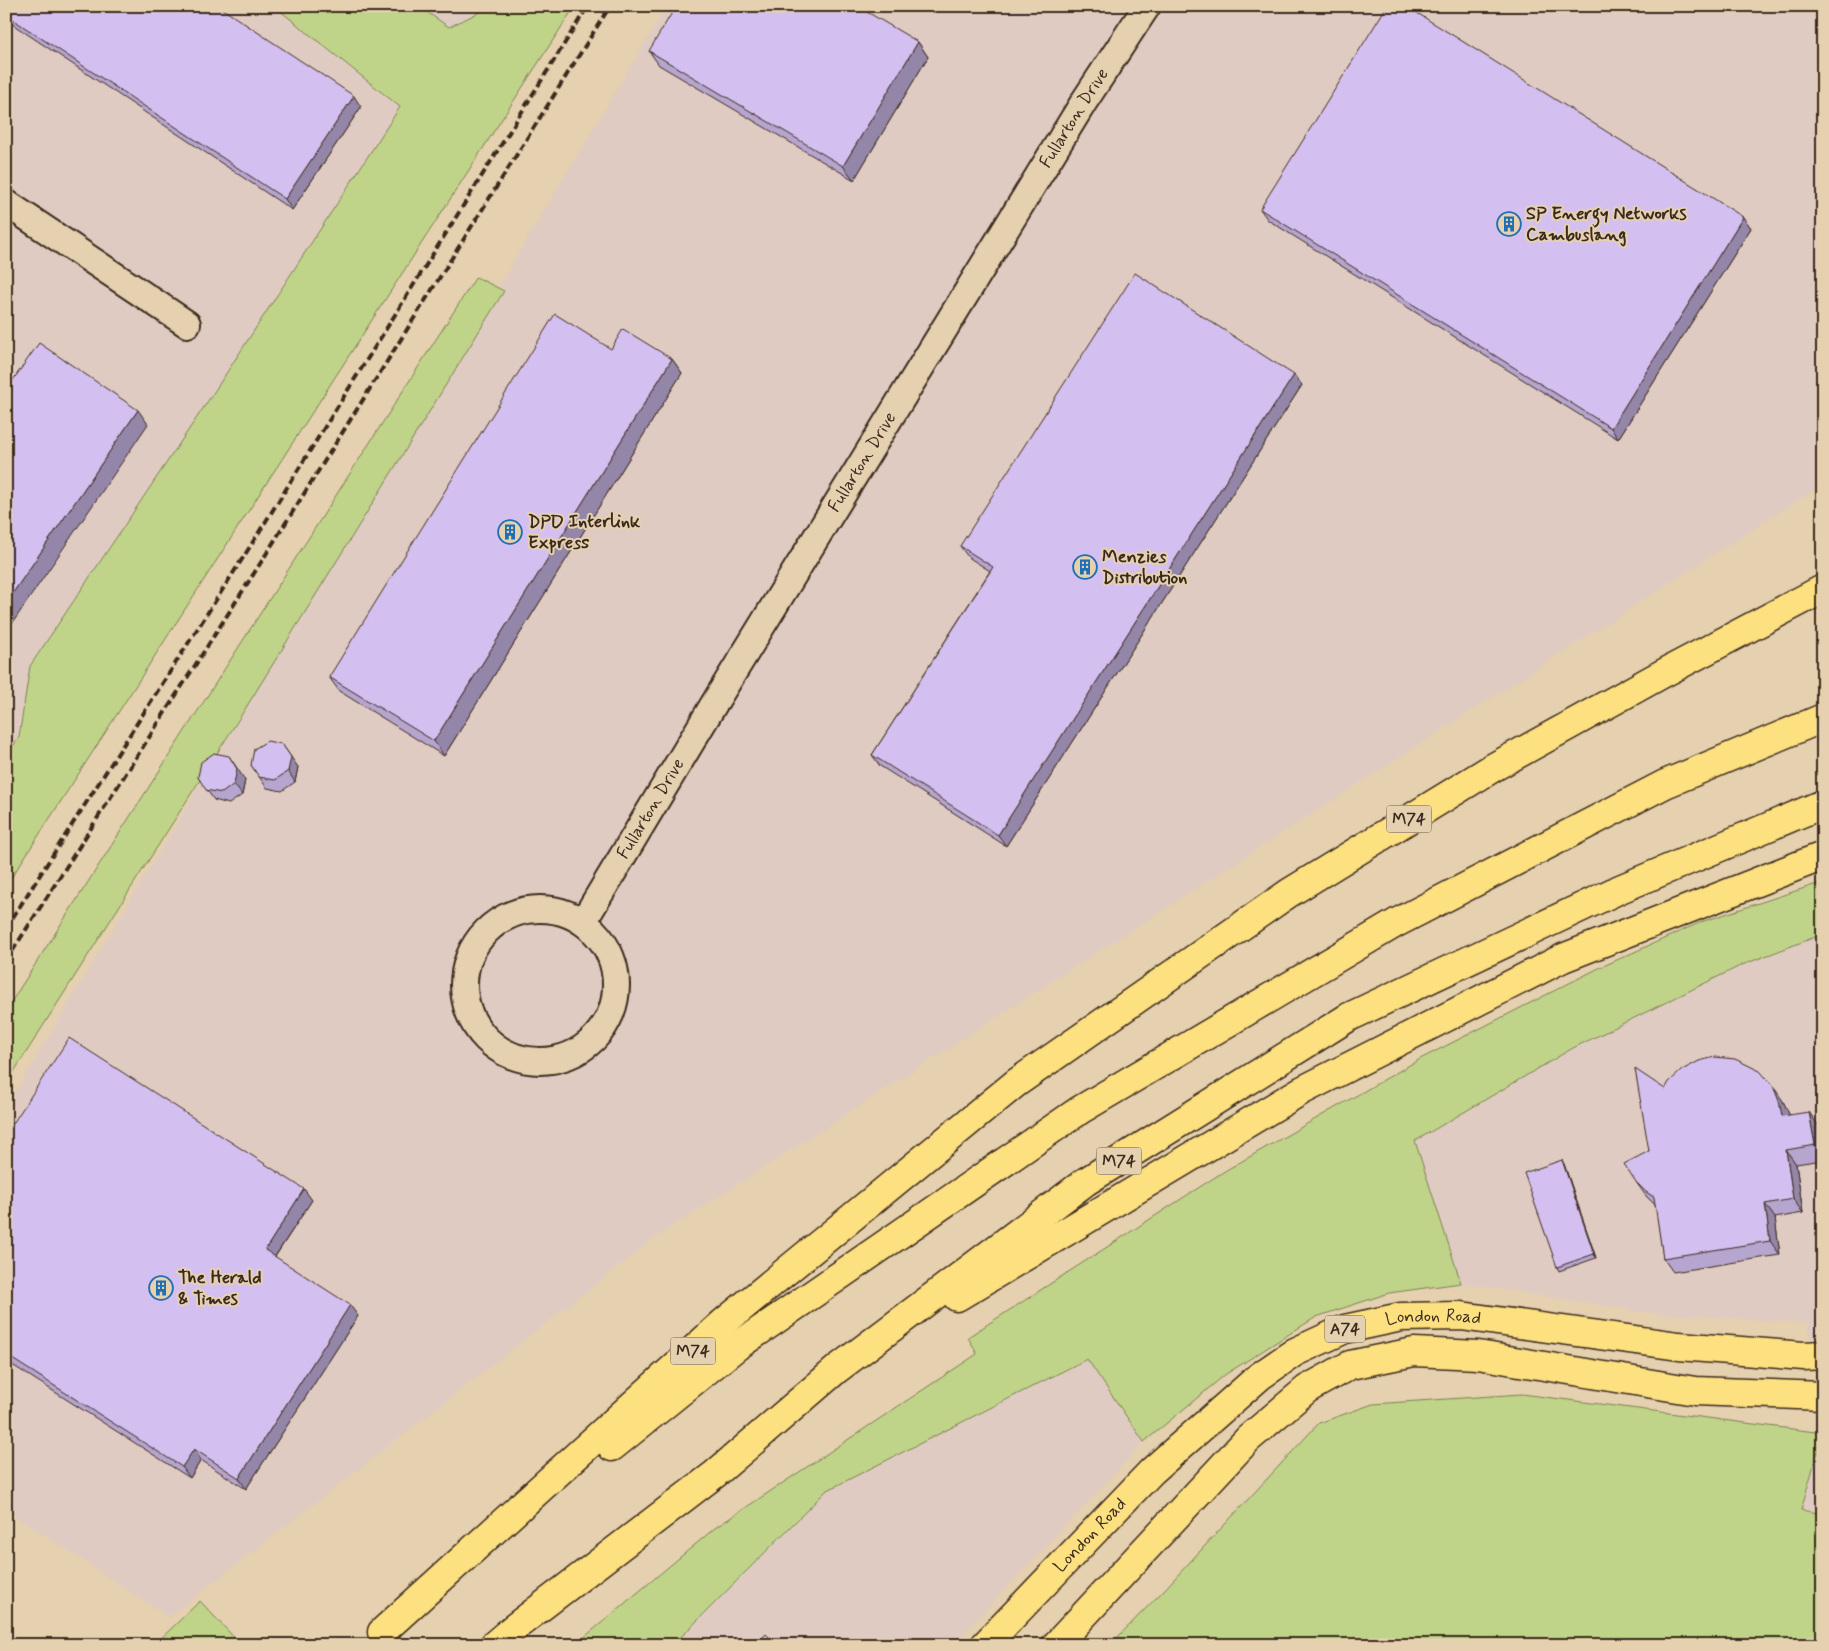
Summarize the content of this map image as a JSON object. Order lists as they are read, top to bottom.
{
  "streets": {
    "main road": ["M74", "London Road", "A74"],
    "street": ["Fullarton Drive"]
  },
  "places": {
    "building": [
      "SP Energy Networks Cambuslang",
      "DPD Interlink Express",
      "Menzies Distribution",
      "The Herald & Times"
    ]
  }
}
